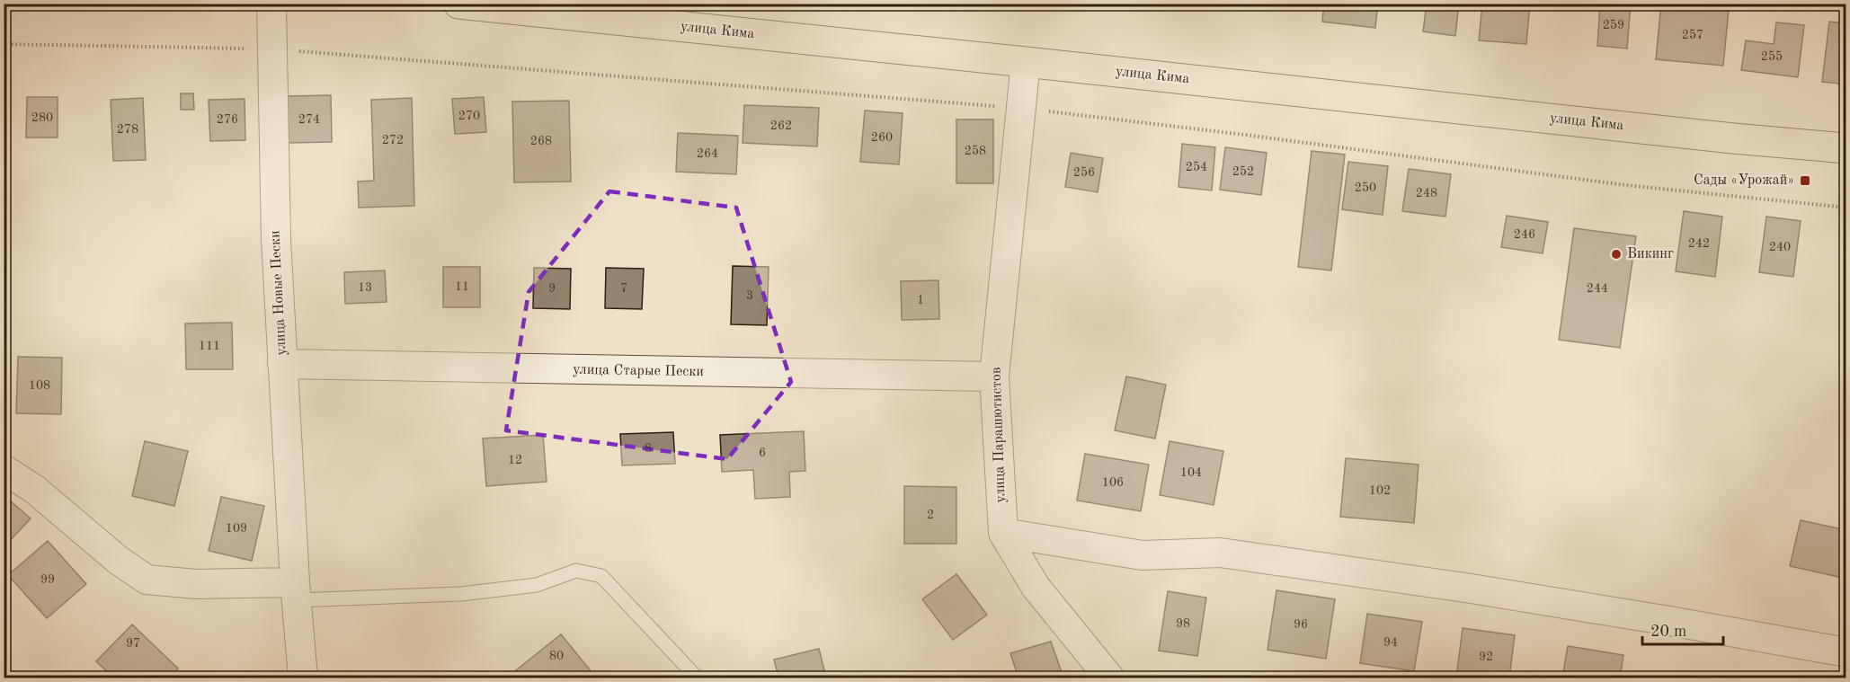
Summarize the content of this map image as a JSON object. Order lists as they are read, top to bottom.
{
  "streets": {
    "main road": ["улица Кима"],
    "street": ["улица Новые Пески", "улица Старые Пески", "улица Парашютистов"]
  },
  "crossings": [
    ["улица Кима", "улица Парашютистов"],
    ["улица Новые Пески", "улица Старые Пески"],
    ["улица Старые Пески", "улица Парашютистов"]
  ],
  "places": {
    "transit": ["Сады «Урожай»"],
    "other": ["Викинг"]
  },
  "house_numbers": [
    "259",
    "257",
    "255",
    "270",
    "280",
    "276",
    "274",
    "262",
    "278",
    "260",
    "272",
    "268",
    "258",
    "264",
    "254",
    "252",
    "256",
    "250",
    "248",
    "246",
    "242",
    "240",
    "11",
    "13",
    "9",
    "7",
    "244",
    "3",
    "1",
    "111",
    "108",
    "8",
    "6",
    "12",
    "104",
    "106",
    "102",
    "2",
    "109",
    "99",
    "98",
    "96",
    "94",
    "97",
    "80",
    "92"
  ],
  "scale_bar": "20 m"
}
